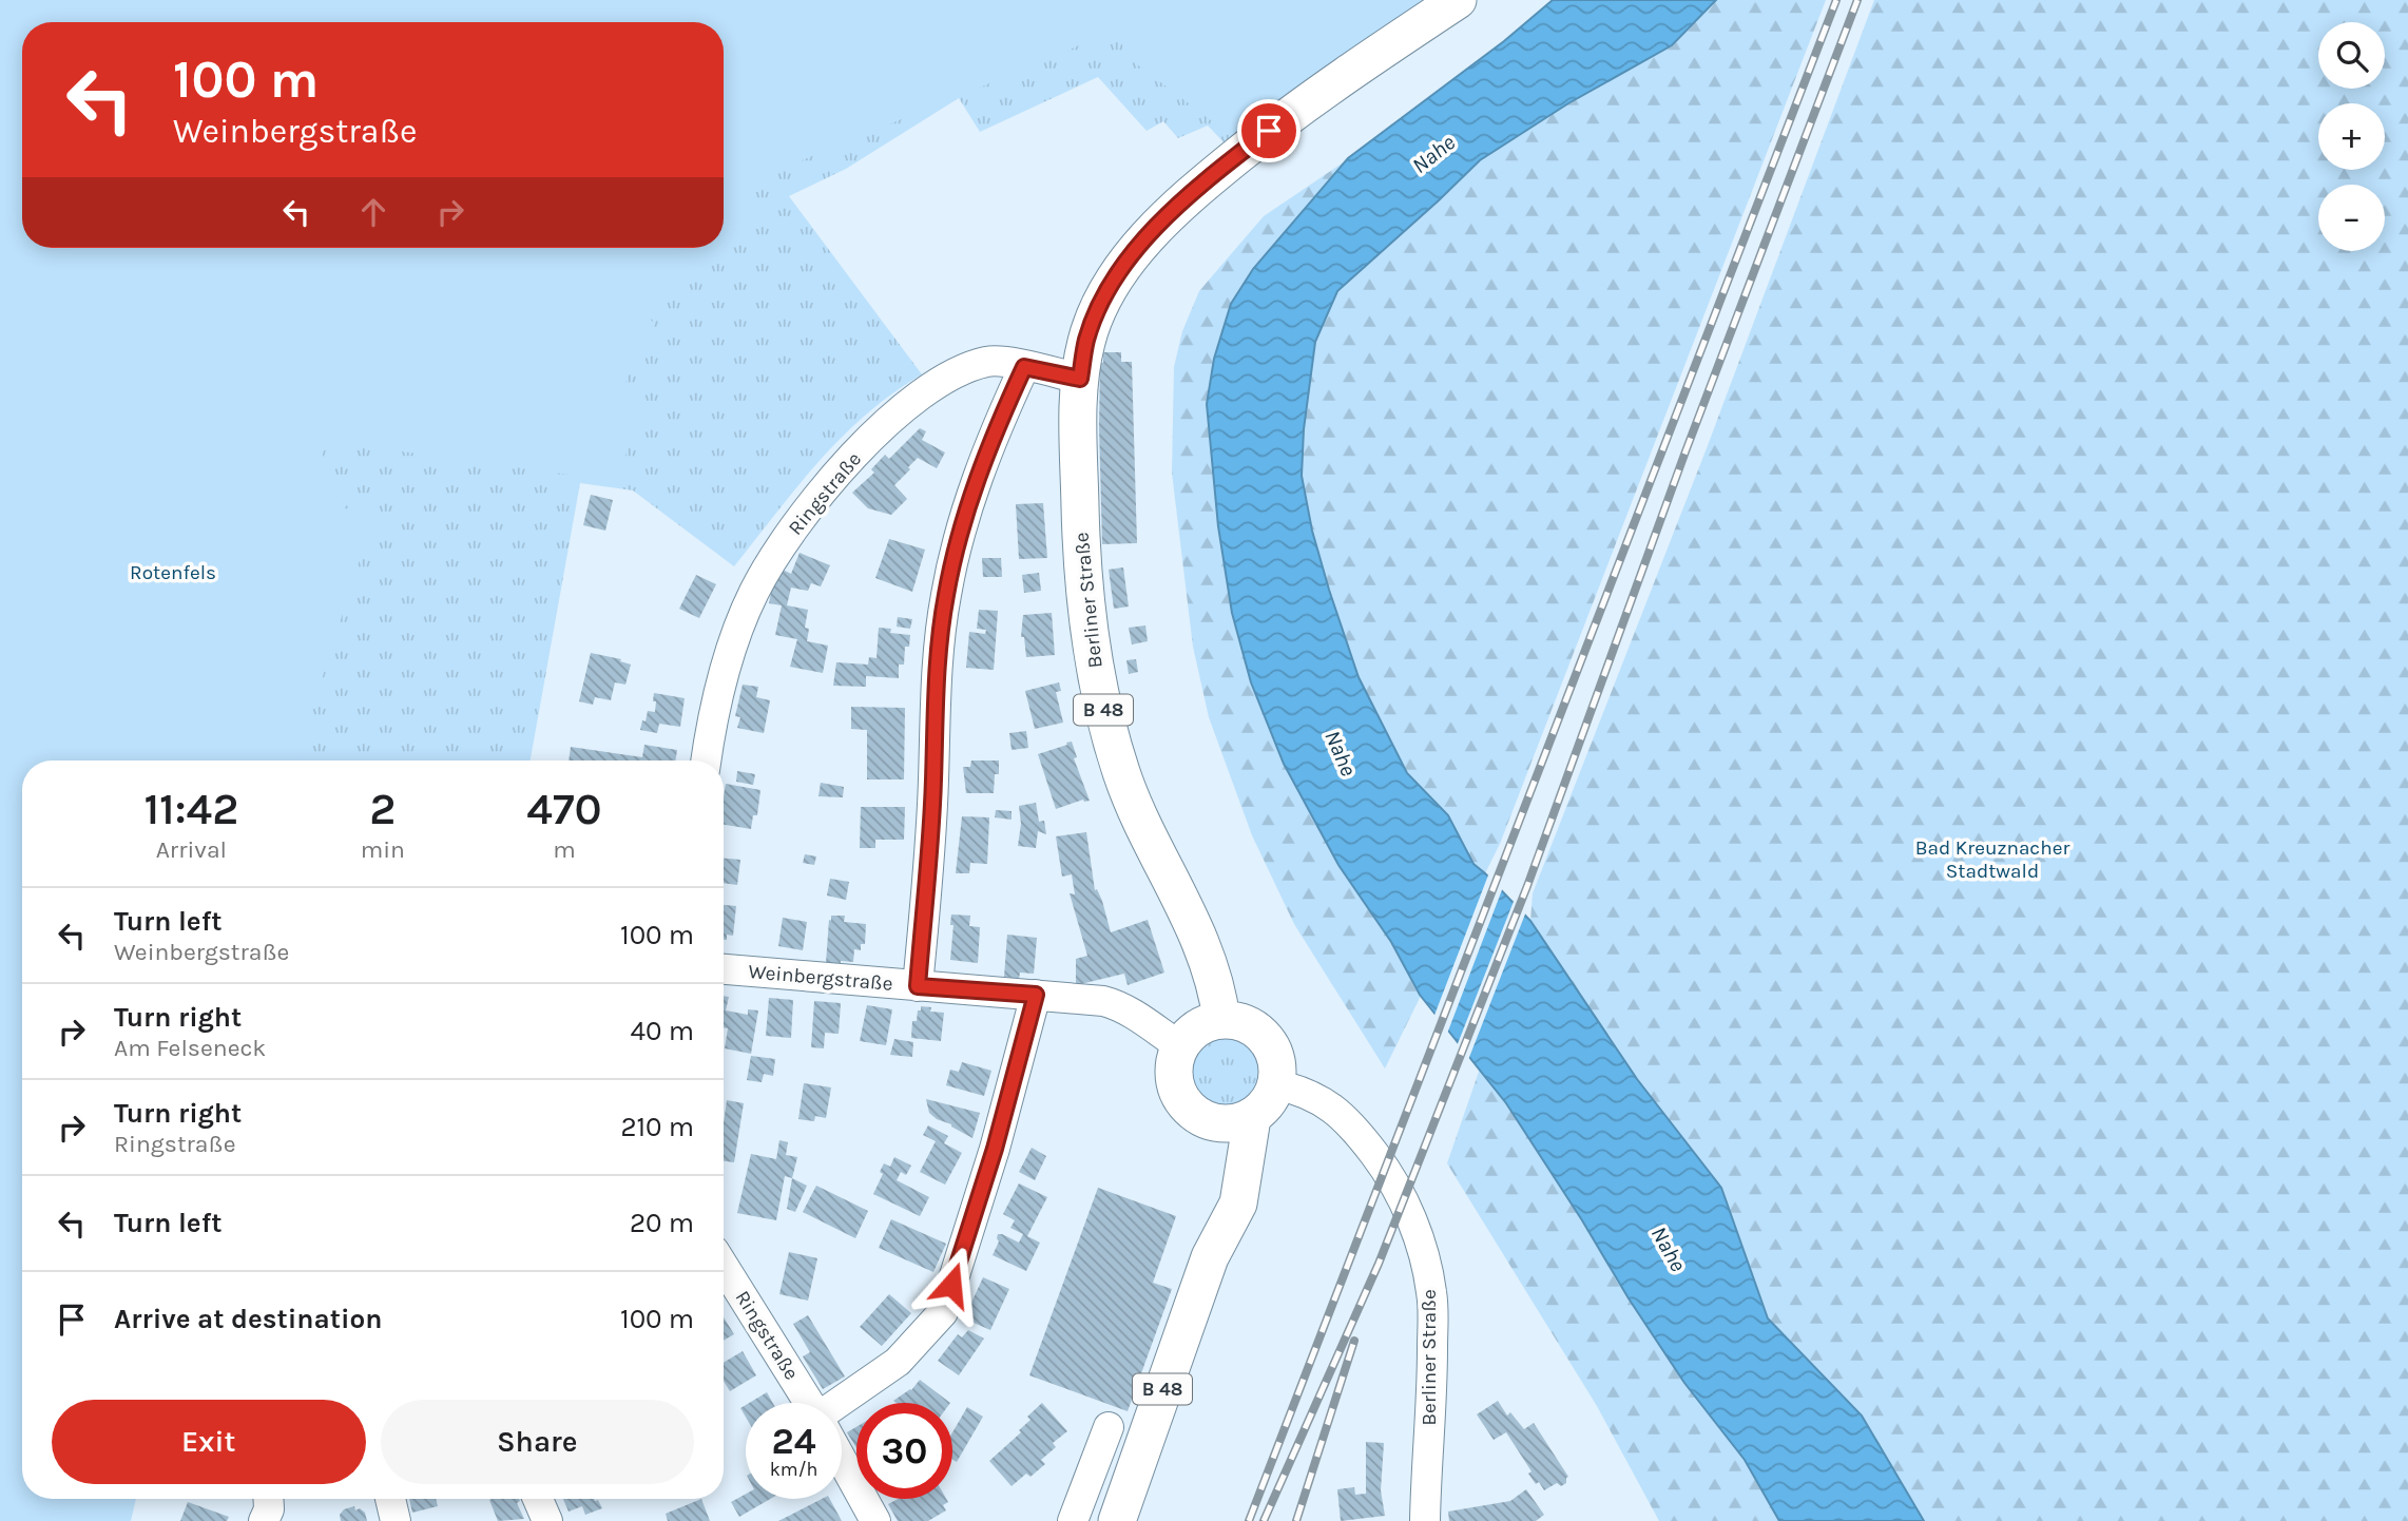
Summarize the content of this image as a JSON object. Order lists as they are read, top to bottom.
{
  "streets": {
    "main road": ["Berliner Straße", "B 48"],
    "street": ["Ringstraße", "Weinbergstraße"]
  },
  "crossings": [
    ["Ringstraße", "Berliner Straße"],
    ["Ringstraße", "B 48"],
    ["Berliner Straße", "B 48"],
    ["Berliner Straße", "Weinbergstraße"],
    ["B 48", "Weinbergstraße"]
  ],
  "water": ["Nahe"],
  "parks": ["Rotenfels", "Bad Kreuznacher Stadtwald"],
  "page": {
    "map_buttons": ["+", "−"],
    "turn": ["100 m", "Weinbergstraße"],
    "eta": [
      "11:42",
      "Arrival",
      "2",
      "min",
      "470",
      "m"
    ],
    "list": [
      {
        "name": "Turn left",
        "note": "Weinbergstraße",
        "value": "100 m"
      },
      {
        "name": "Turn right",
        "note": "Am Felseneck",
        "value": "40 m"
      },
      {
        "name": "Turn right",
        "note": "Ringstraße",
        "value": "210 m"
      },
      {
        "name": "Turn left",
        "value": "20 m"
      },
      {
        "name": "Arrive at destination",
        "value": "100 m"
      }
    ],
    "buttons": ["Exit", "Share"],
    "speed": "24 km/h",
    "limit": "30"
  }
}
